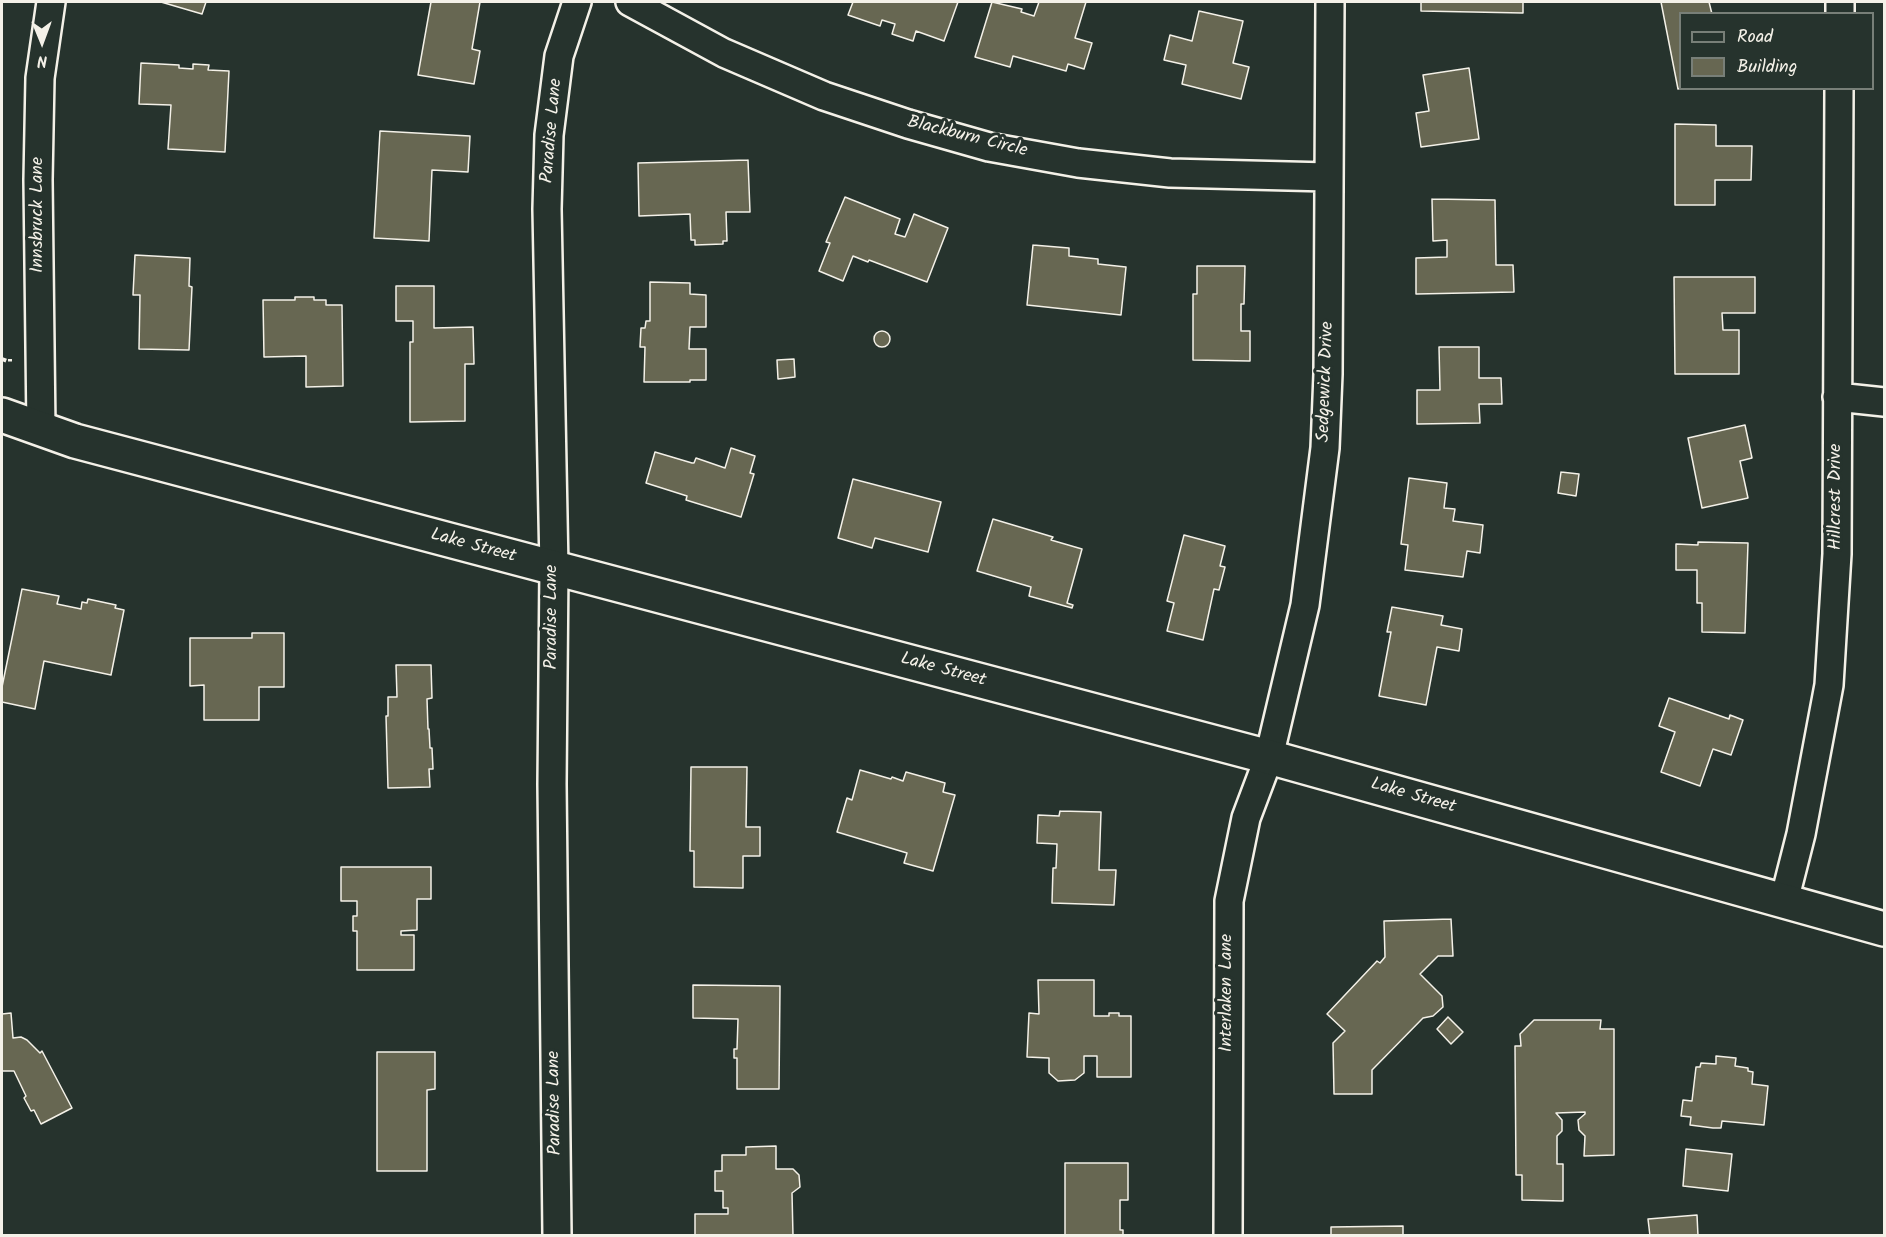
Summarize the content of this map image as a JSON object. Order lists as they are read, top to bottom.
{
  "streets": {
    "street": [
      "Paradise Lane",
      "Blackburn Circle",
      "Innsbruck Lane",
      "Sedgewick Drive",
      "Hillcrest Drive",
      "Lake Street",
      "Interlaken Lane"
    ]
  },
  "crossings": [
    ["Paradise Lane", "Lake Street"],
    ["Blackburn Circle", "Sedgewick Drive"],
    ["Innsbruck Lane", "Lake Street"],
    ["Sedgewick Drive", "Lake Street"],
    ["Sedgewick Drive", "Interlaken Lane"],
    ["Hillcrest Drive", "Lake Street"],
    ["Lake Street", "Interlaken Lane"]
  ],
  "legend": ["Road", "Building"],
  "north": "bottom"
}
